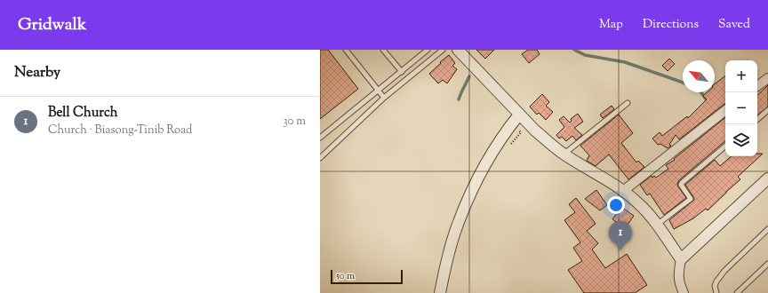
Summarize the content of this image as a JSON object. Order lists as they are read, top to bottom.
{
  "scale_bar": "50 m",
  "north": "top left",
  "page": {
    "header": "Gridwalk",
    "nav": ["Map", "Directions", "Saved"],
    "heading": "Nearby",
    "map_buttons": ["+", "−"],
    "list": [
      {
        "mark": "1",
        "name": "Bell Church",
        "note": "Church · Biasong-Tinib Road",
        "value": "30 m"
      }
    ],
    "pins": "1",
    "scale": "50 m"
  }
}
